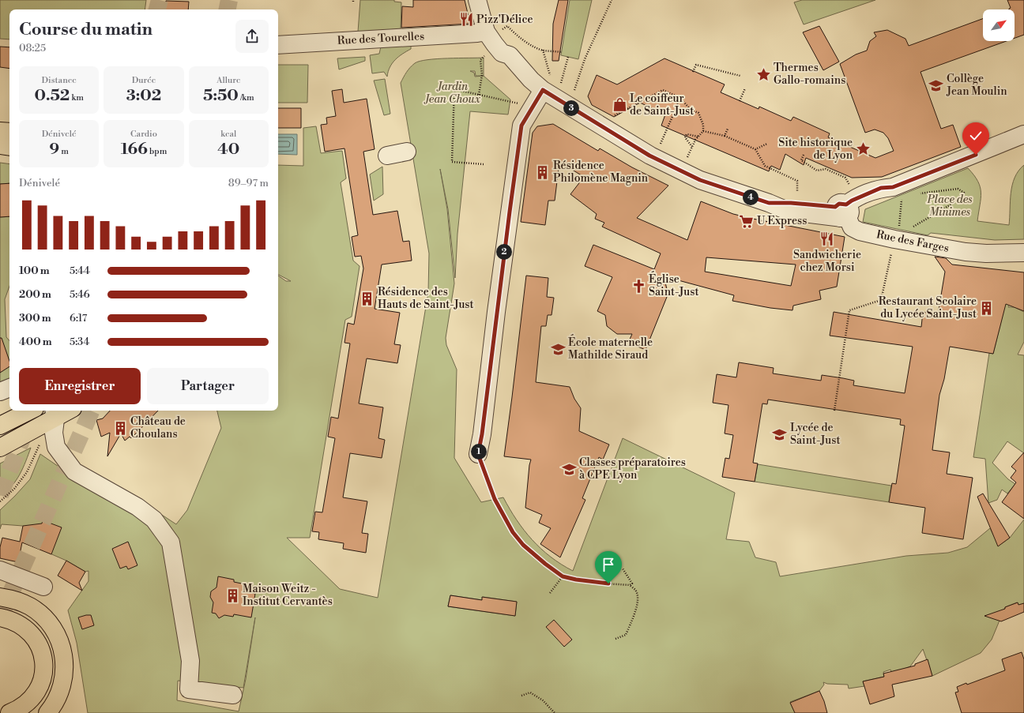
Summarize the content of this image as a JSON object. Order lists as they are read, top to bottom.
{
  "streets": {
    "street": ["Rue des Tourelles", "Rue des Farges"]
  },
  "parks": ["Jardin Jean Choux", "Place des Minimes"],
  "places": {
    "restaurant": ["Pizz'Délice", "Sandwicherie chez Morsi"],
    "place": ["Thermes Gallo-romains", "Site historique de Lyon"],
    "school or university": [
      "Collège Jean Moulin",
      "École maternelle Mathilde Siraud",
      "Lycée de Saint-Just",
      "Classes préparatoires à CPE Lyon"
    ],
    "shop": ["Le coiffeur de Saint-Just"],
    "building": [
      "Résidence Philomène Magnin",
      "Résidence des Hauts de Saint-Just",
      "Restaurant Scolaire du Lycée Saint-Just",
      "Château de Choulans",
      "Maison Weitz - Institut Cervantès"
    ],
    "supermarket": ["U Express"],
    "church": ["Église Saint-Just"]
  },
  "north": "top right",
  "page": {
    "heading": ["Course du matin", "08:25"],
    "stats": [
      ["Distance", "0.52 km"],
      ["Durée", "3:02"],
      ["Allure", "5:50 /km"],
      ["Dénivelé", "9 m"],
      ["Cardio", "166 bpm"],
      ["kcal", "40"]
    ],
    "pins": [
      "3",
      "4",
      "2",
      "1"
    ],
    "chart": ["Dénivelé", "89–97 m"],
    "list": [
      {
        "name": "100 m",
        "note": "5:44"
      },
      {
        "name": "200 m",
        "note": "5:46"
      },
      {
        "name": "300 m",
        "note": "6:17"
      },
      {
        "name": "400 m",
        "note": "5:34"
      }
    ],
    "buttons": ["Enregistrer", "Partager"]
  }
}
